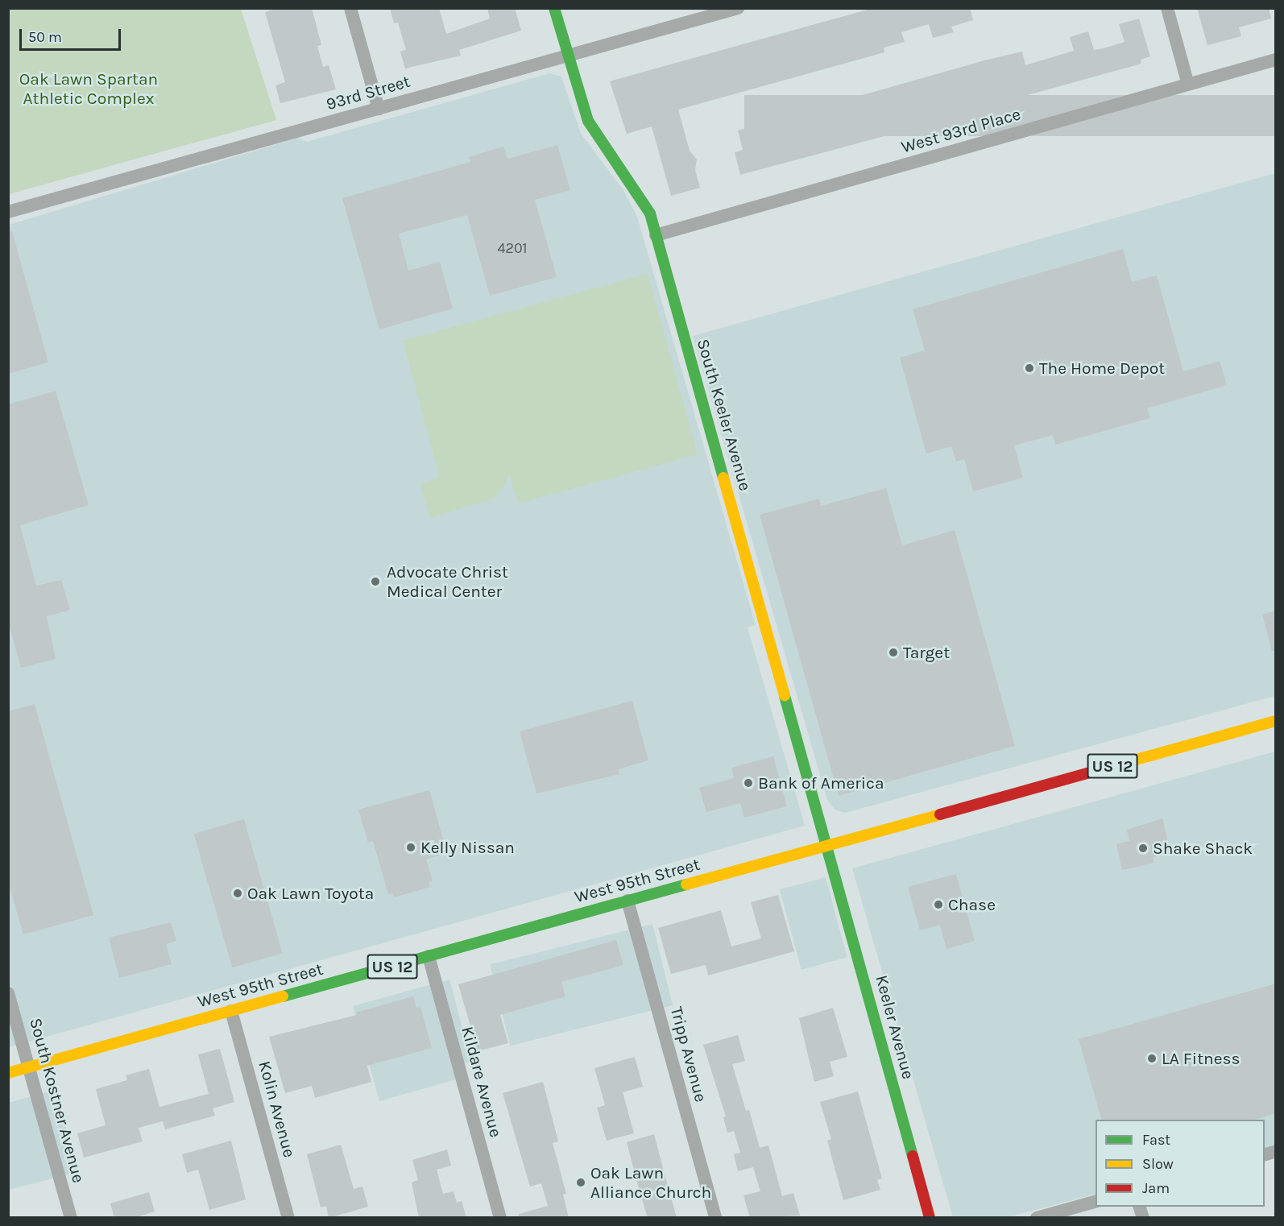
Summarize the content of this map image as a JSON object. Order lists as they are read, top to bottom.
{
  "streets": {
    "main road": [
      "South Keeler Avenue",
      "US 12",
      "West 95th Street",
      "Keeler Avenue"
    ],
    "street": [
      "93rd Street",
      "West 93rd Place",
      "Tripp Avenue",
      "Kildare Avenue",
      "South Kostner Avenue",
      "Kolin Avenue"
    ]
  },
  "crossings": [
    ["93rd Street", "South Keeler Avenue"],
    ["West 93rd Place", "South Keeler Avenue"],
    ["South Keeler Avenue", "West 95th Street"],
    ["South Keeler Avenue", "Keeler Avenue"],
    ["West 95th Street", "Keeler Avenue"],
    ["West 95th Street", "Tripp Avenue"],
    ["West 95th Street", "Kildare Avenue"],
    ["West 95th Street", "South Kostner Avenue"],
    ["West 95th Street", "Kolin Avenue"]
  ],
  "parks": ["Oak Lawn Spartan Athletic Complex"],
  "places": [
    "The Home Depot",
    "Advocate Christ Medical Center",
    "Target",
    "Bank of America",
    "Kelly Nissan",
    "Shake Shack",
    "Oak Lawn Toyota",
    "Chase",
    "LA Fitness",
    "Oak Lawn Alliance Church"
  ],
  "house_numbers": ["4201"],
  "legend": ["Fast", "Slow", "Jam"],
  "scale_bar": "50 m"
}
